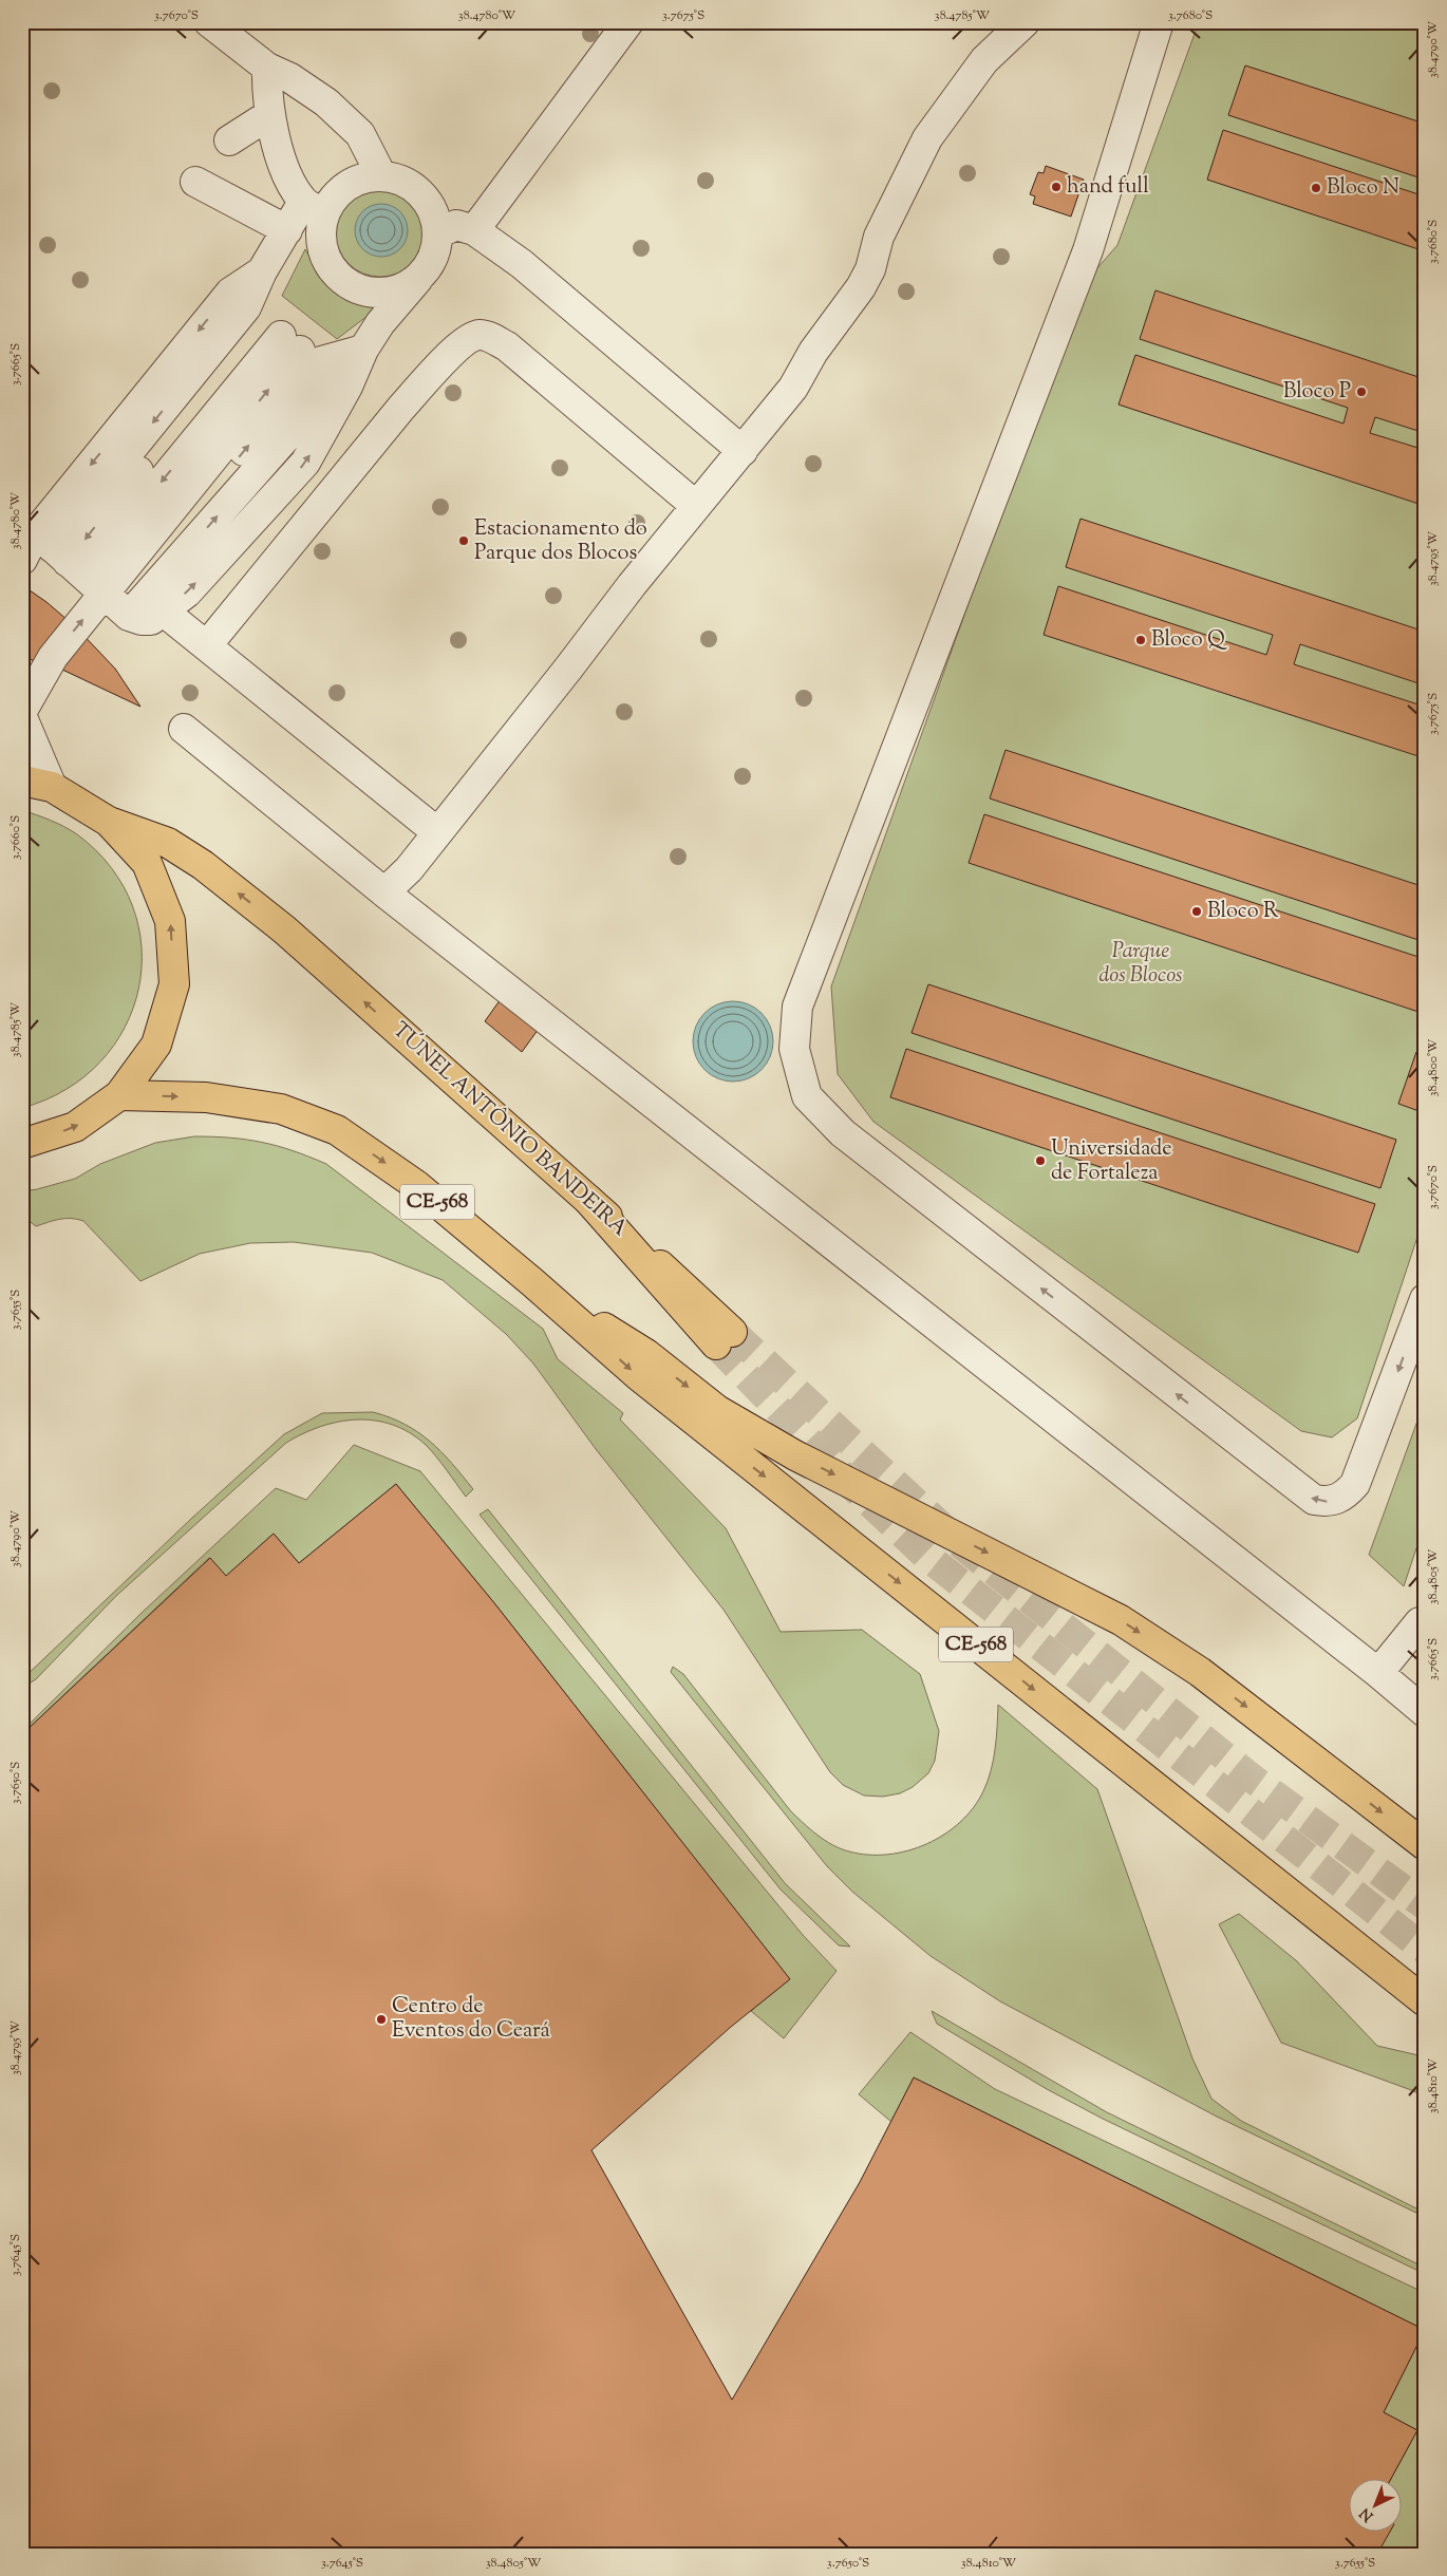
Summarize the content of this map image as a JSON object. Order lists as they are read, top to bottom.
{
  "streets": {
    "main road": ["TÚNEL ANTÔNIO BANDEIRA", "CE-568"]
  },
  "parks": ["Parque dos Blocos"],
  "places": [
    "hand full",
    "Bloco N",
    "Bloco P",
    "Estacionamento do Parque dos Blocos",
    "Bloco Q",
    "Bloco R",
    "Universidade de Fortaleza",
    "Centro de Eventos do Ceará"
  ],
  "north": "bottom left",
  "coordinates": [
    "3.7670°S",
    "38.4780°W",
    "3.7675°S",
    "38.4785°W",
    "3.7680°S",
    "38.4790°W",
    "3.7665°S",
    "38.4795°W",
    "3.7660°S",
    "38.4800°W",
    "3.7655°S",
    "38.4805°W",
    "3.7650°S",
    "38.4810°W",
    "3.7645°S"
  ]
}
